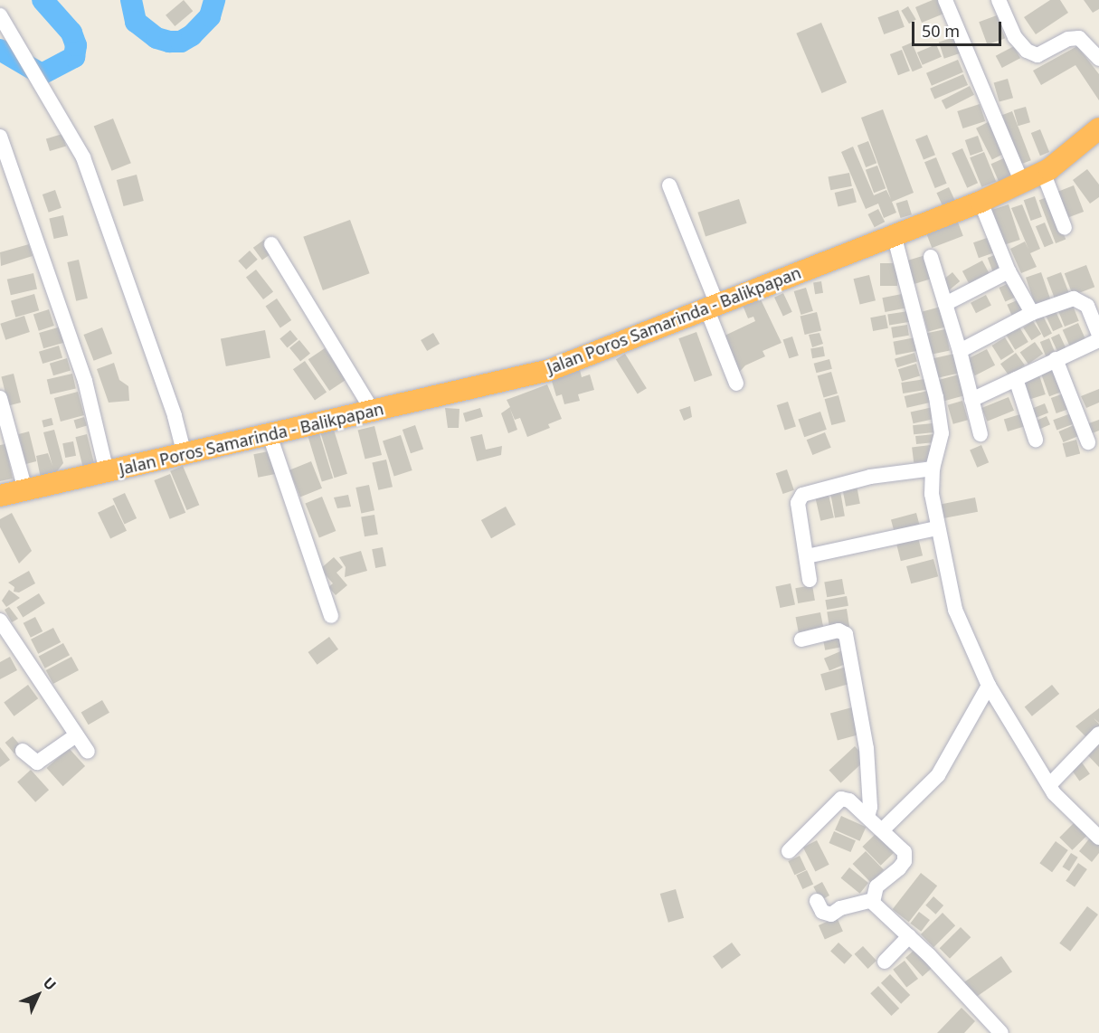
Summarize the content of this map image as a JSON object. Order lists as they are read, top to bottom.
{
  "streets": {
    "highway": ["Jalan Poros Samarinda - Balikpapan"]
  },
  "scale_bar": "50 m",
  "north": "top right"
}
